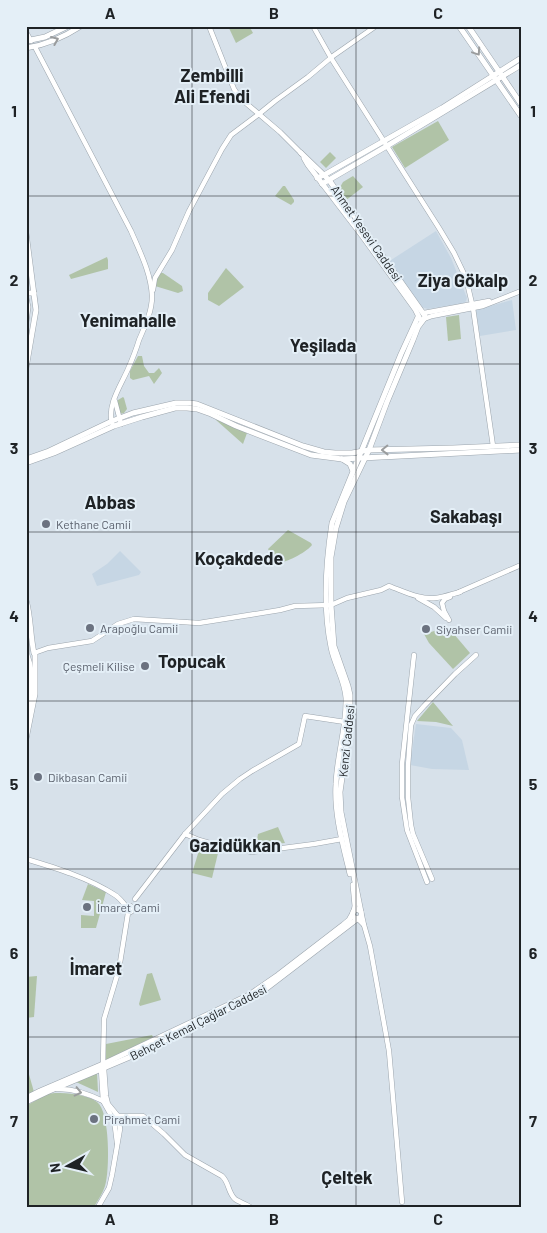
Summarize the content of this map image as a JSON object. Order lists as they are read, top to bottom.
{
  "streets": {
    "main road": ["Ahmet Yesevi Caddesi", "Kenzi Caddesi", "Behçet Kemal Çağlar Caddesi"]
  },
  "crossings": [
    ["Kenzi Caddesi", "Behçet Kemal Çağlar Caddesi"]
  ],
  "districts": [
    "Zembilli Ali Efendi",
    "Ziya Gökalp",
    "Yenimahalle",
    "Yeşilada",
    "Abbas",
    "Sakabaşı",
    "Koçakdede",
    "Topucak",
    "Gazidükkan",
    "İmaret",
    "Çeltek"
  ],
  "places": [
    "Kethane Camii",
    "Arapoğlu Camii",
    "Siyahser Camii",
    "Çeşmeli Kilise",
    "Dikbasan Camii",
    "İmaret Cami",
    "Pirahmet Cami"
  ],
  "north": "left",
  "grid": {
    "columns": ["A", "B", "C"],
    "rows": [
      "1",
      "2",
      "3",
      "4",
      "5",
      "6",
      "7"
    ]
  }
}
